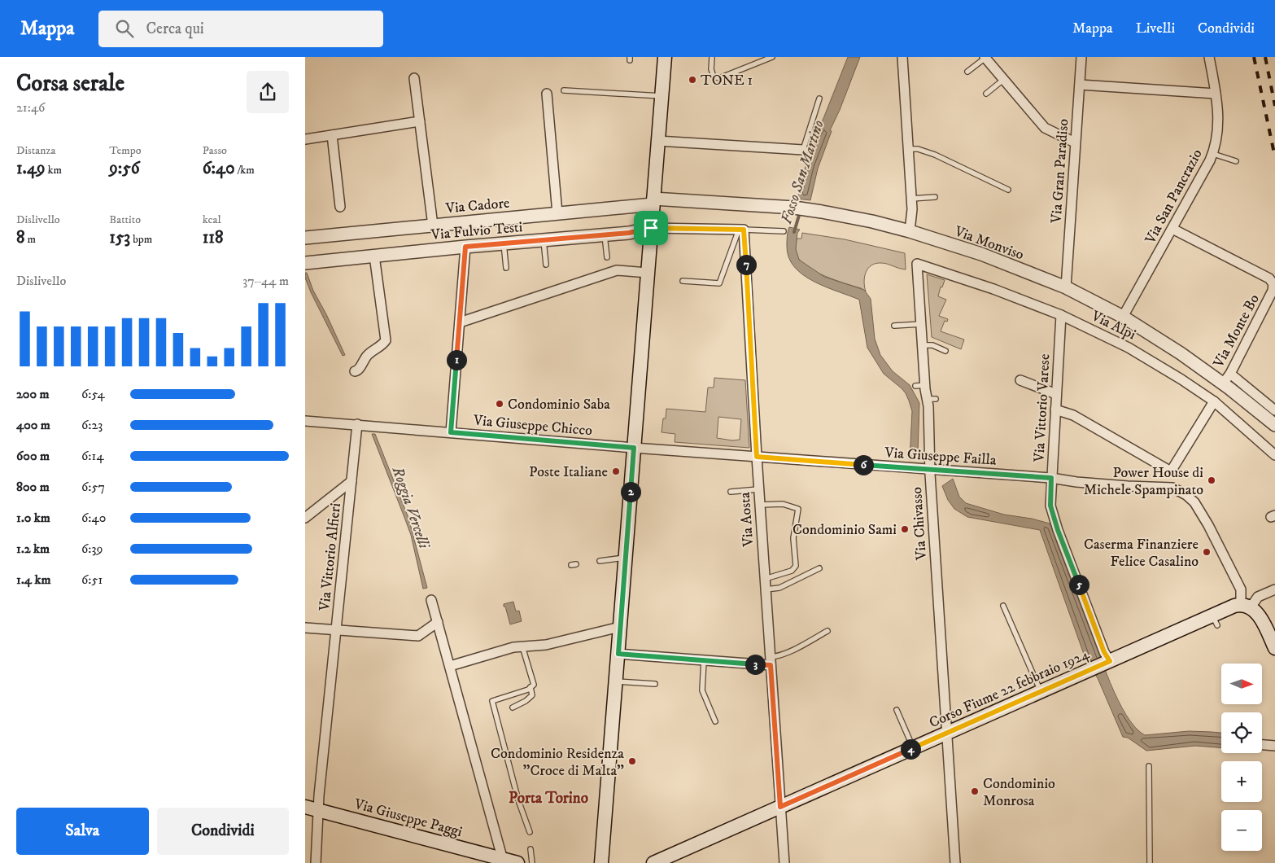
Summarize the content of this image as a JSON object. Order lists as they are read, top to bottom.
{
  "streets": {
    "main road": ["Corso Fiume 22 febbraio 1924", "Via Giuseppe Paggi"],
    "street": [
      "Via Gran Paradiso",
      "Via San Pancrazio",
      "Via Cadore",
      "Via Fulvio Testi",
      "Via Monviso",
      "Via Alpi",
      "Via Monte Bo",
      "Via Vittorio Varese",
      "Via Giuseppe Chicco",
      "Via Giuseppe Failla",
      "Via Aosta",
      "Via Chivasso",
      "Via Vittorio Alfieri"
    ]
  },
  "crossings": [
    ["Via Gran Paradiso", "Via Monviso"],
    ["Via San Pancrazio", "Via Monviso"],
    ["Via San Pancrazio", "Via Monte Bo"],
    ["Via Cadore", "Via Monviso"],
    ["Via Monviso", "Via Monte Bo"],
    ["Via Alpi", "Via Vittorio Varese"],
    ["Via Alpi", "Via Chivasso"],
    ["Via Vittorio Varese", "Via Giuseppe Failla"],
    ["Via Vittorio Varese", "Corso Fiume 22 febbraio 1924"],
    ["Via Giuseppe Chicco", "Via Giuseppe Failla"],
    ["Via Giuseppe Chicco", "Via Vittorio Alfieri"],
    ["Via Giuseppe Failla", "Via Aosta"],
    ["Via Giuseppe Failla", "Via Chivasso"],
    ["Via Aosta", "Corso Fiume 22 febbraio 1924"],
    ["Via Chivasso", "Corso Fiume 22 febbraio 1924"],
    ["Via Vittorio Alfieri", "Via Giuseppe Paggi"]
  ],
  "districts": ["Porta Torino"],
  "water": ["Fosso San Martino", "Roggia Vercelli"],
  "places": [
    "TONE 1",
    "Condominio Saba",
    "Poste Italiane",
    "Power House di Michele Spampinato",
    "Condominio Sami",
    "Caserma Finanziere Felice Casalino",
    "Condominio Residenza \"Croce di Malta\"",
    "Condominio Monrosa"
  ],
  "north": "right",
  "page": {
    "header": "Mappa",
    "search": "Cerca qui",
    "nav": ["Mappa", "Livelli", "Condividi"],
    "heading": ["Corsa serale", "21:46"],
    "stats": [
      ["Distanza", "1.49 km"],
      ["Tempo", "9:56"],
      ["Passo", "6:40 /km"],
      ["Dislivello", "8 m"],
      ["Battito", "153 bpm"],
      ["kcal", "118"]
    ],
    "pins": [
      "7",
      "1",
      "6",
      "2",
      "5",
      "3",
      "4"
    ],
    "chart": ["Dislivello", "37–44 m"],
    "list": [
      {
        "name": "200 m",
        "note": "6:54"
      },
      {
        "name": "400 m",
        "note": "6:23"
      },
      {
        "name": "600 m",
        "note": "6:14"
      },
      {
        "name": "800 m",
        "note": "6:57"
      },
      {
        "name": "1.0 km",
        "note": "6:40"
      },
      {
        "name": "1.2 km",
        "note": "6:39"
      },
      {
        "name": "1.4 km",
        "note": "6:51"
      }
    ],
    "map_buttons": ["+", "−"],
    "buttons": ["Salva", "Condividi"]
  }
}
